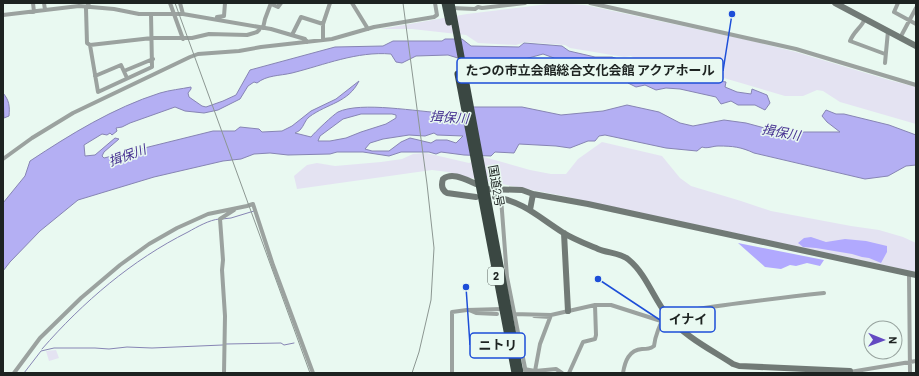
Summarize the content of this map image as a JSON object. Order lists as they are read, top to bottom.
{
  "streets": {
    "highway": ["国道2号", "2"]
  },
  "water": ["揖保川"],
  "places": ["たつの市立会館総合文化会館 アクアホール", "イナイ", "ニトリ"],
  "north": "right"
}
